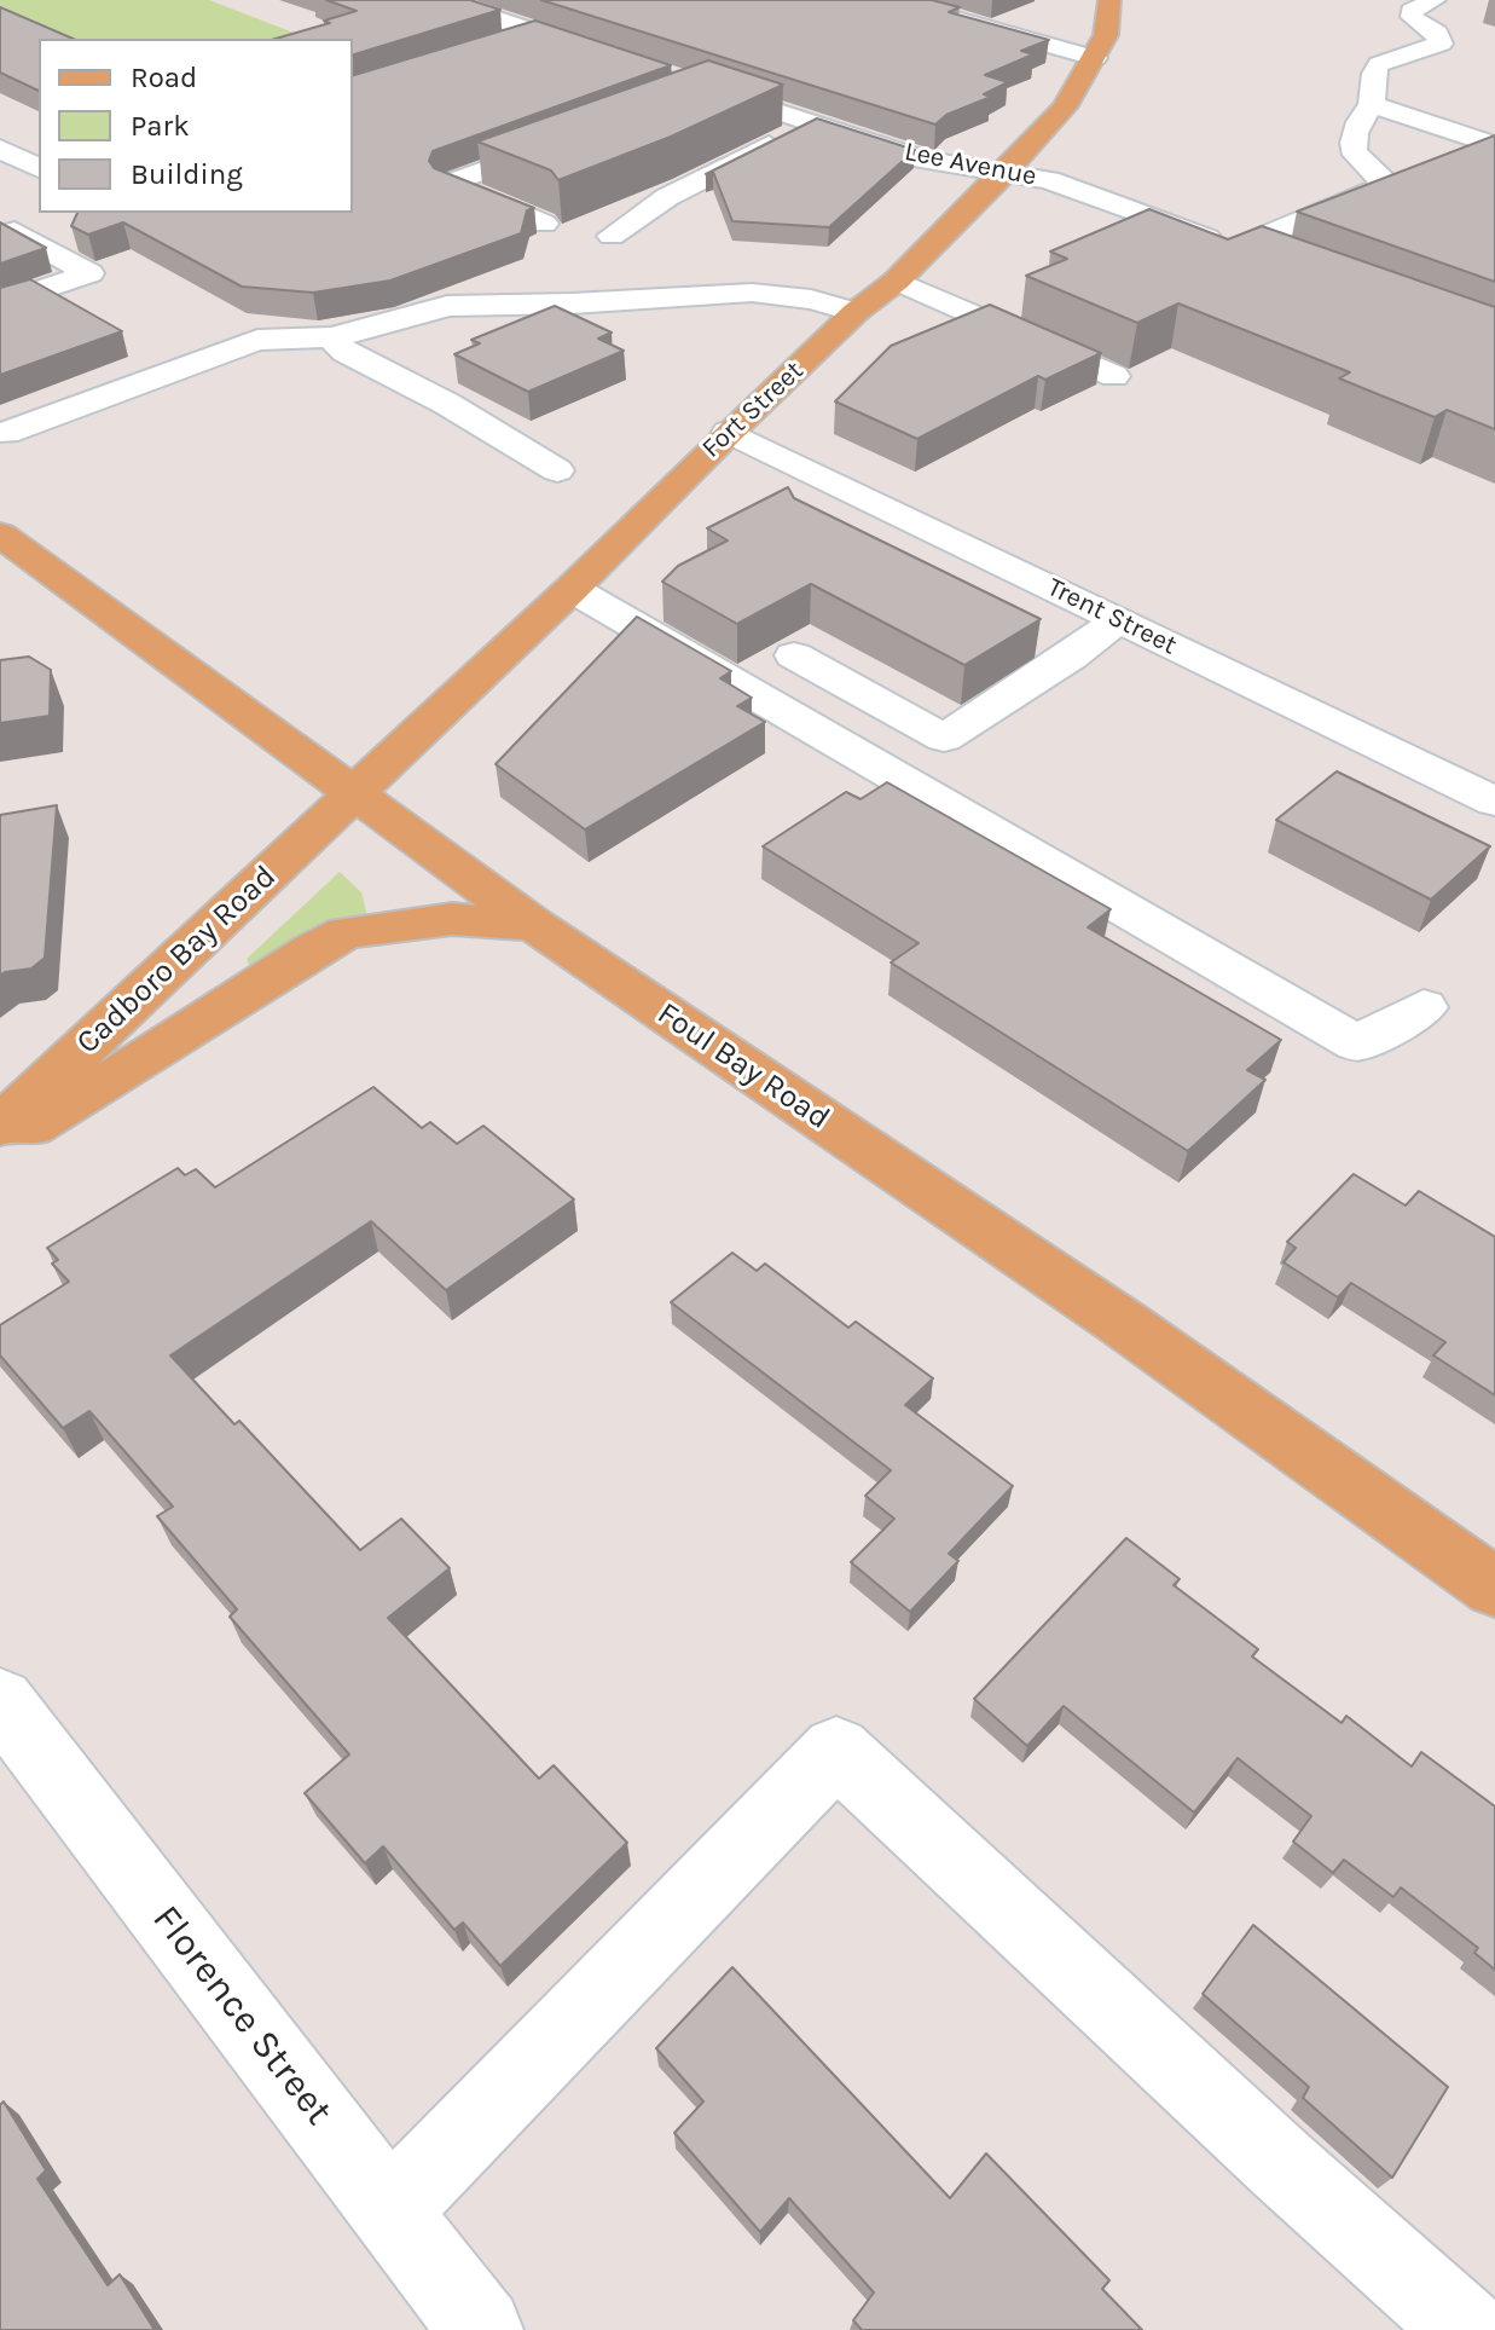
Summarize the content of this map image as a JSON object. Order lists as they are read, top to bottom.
{
  "streets": {
    "main road": ["Fort Street", "Cadboro Bay Road", "Foul Bay Road"],
    "street": ["Lee Avenue", "Trent Street", "Florence Street"]
  },
  "crossings": [
    ["Lee Avenue", "Fort Street"],
    ["Fort Street", "Trent Street"],
    ["Fort Street", "Cadboro Bay Road"],
    ["Fort Street", "Foul Bay Road"],
    ["Cadboro Bay Road", "Foul Bay Road"]
  ],
  "legend": ["Road", "Park", "Building"]
}
